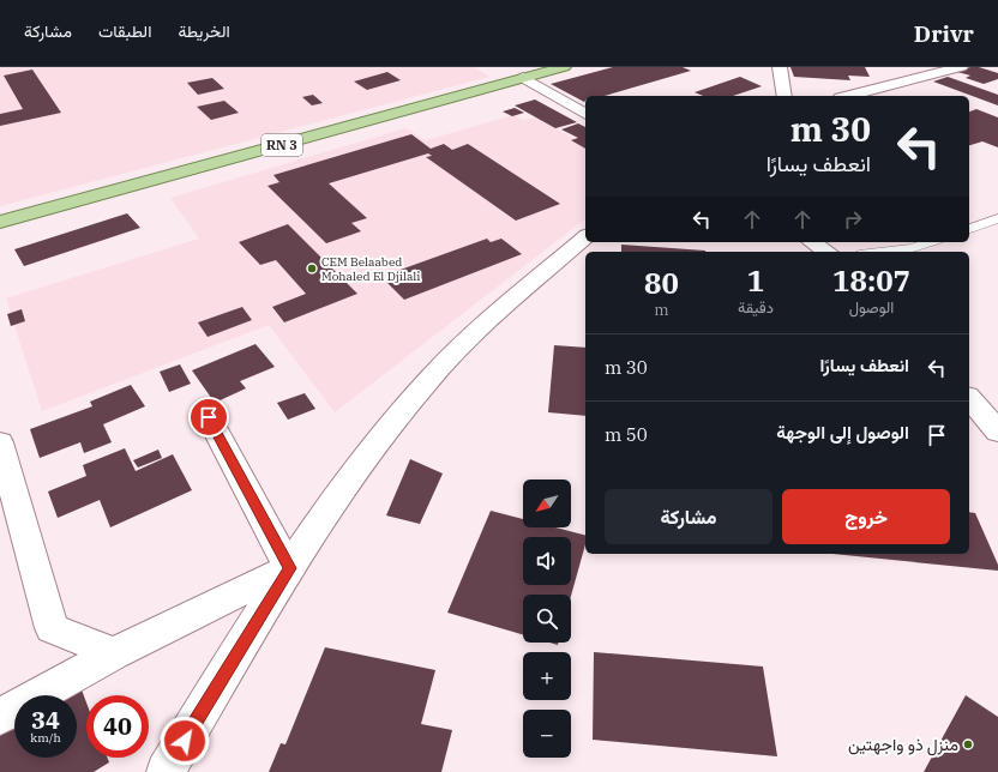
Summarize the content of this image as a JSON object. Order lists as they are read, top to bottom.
{
  "streets": {
    "main road": ["RN 3"]
  },
  "places": ["CEM Belaabed Mohaled El Djilali", "منزل ذو واجهتين"],
  "north": "bottom left",
  "page": {
    "header": "Drivr",
    "nav": ["الخريطة", "الطبقات", "مشاركة"],
    "turn": ["30 m", "انعطف يسارًا"],
    "eta": [
      "18:07",
      "الوصول",
      "1",
      "دقيقة",
      "80",
      "m"
    ],
    "list": [
      {
        "name": "انعطف يسارًا",
        "value": "30 m"
      },
      {
        "name": "الوصول إلى الوجهة",
        "value": "50 m"
      }
    ],
    "map_buttons": ["+", "−"],
    "buttons": ["خروج", "مشاركة"],
    "speed": "34 km/h",
    "limit": "40"
  }
}
